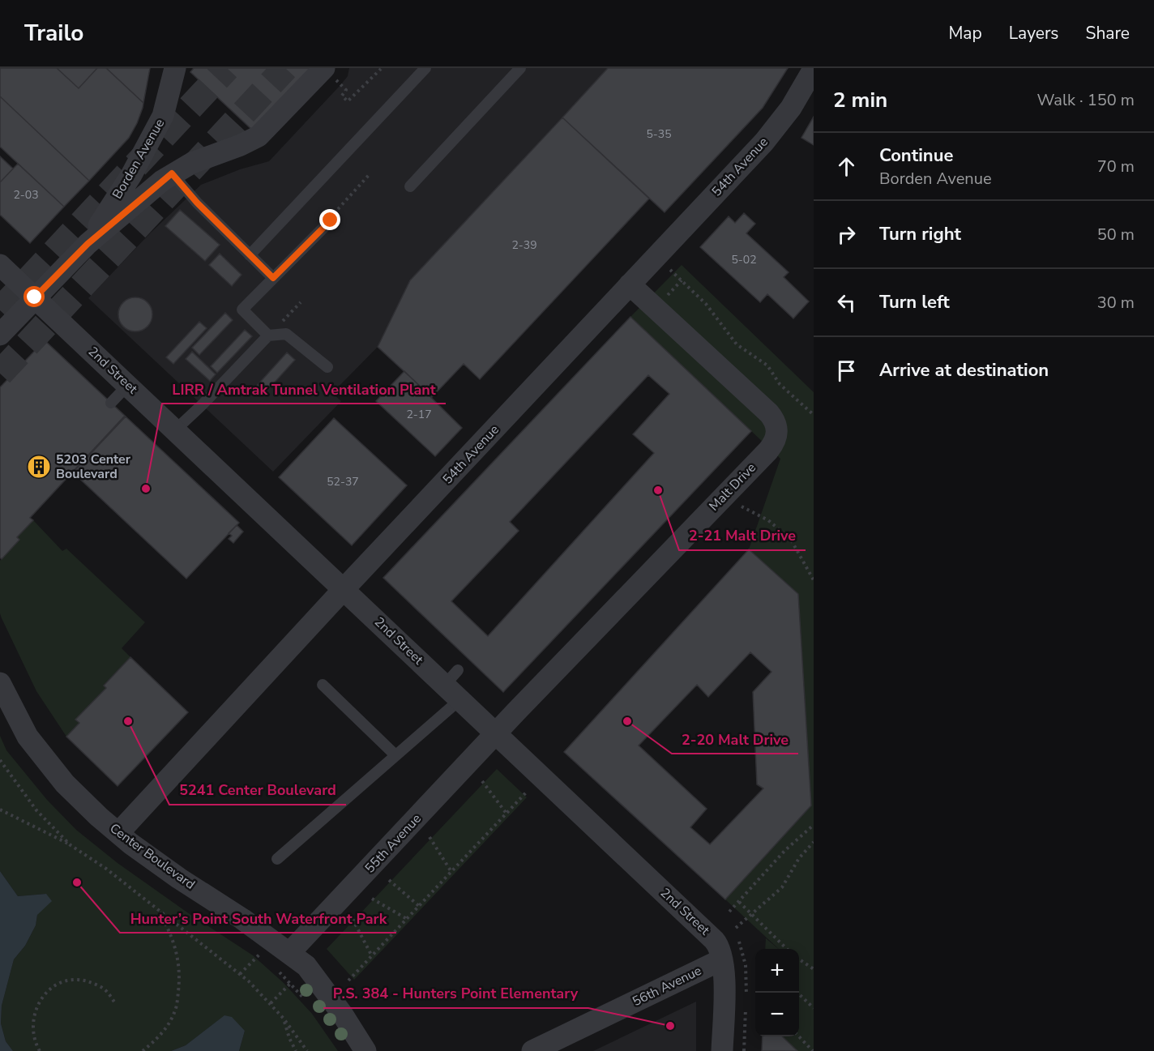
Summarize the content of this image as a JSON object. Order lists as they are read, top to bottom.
{
  "streets": {
    "street": [
      "Borden Avenue",
      "54th Avenue",
      "2nd Street",
      "Malt Drive",
      "55th Avenue",
      "Center Boulevard",
      "56th Avenue"
    ]
  },
  "crossings": [
    ["Borden Avenue", "2nd Street"],
    ["54th Avenue", "2nd Street"],
    ["54th Avenue", "Malt Drive"],
    ["54th Avenue", "Center Boulevard"],
    ["2nd Street", "Malt Drive"],
    ["2nd Street", "55th Avenue"],
    ["2nd Street", "56th Avenue"],
    ["Malt Drive", "55th Avenue"],
    ["55th Avenue", "Center Boulevard"]
  ],
  "places": {
    "building": ["5203 Center Boulevard"],
    "other": [
      "LIRR / Amtrak Tunnel Ventilation Plant",
      "2-21 Malt Drive",
      "5241 Center Boulevard",
      "2-20 Malt Drive",
      "Hunter’s Point South Waterfront Park",
      "P.S. 384 - Hunters Point Elementary"
    ]
  },
  "house_numbers": [
    "5-35",
    "2-03",
    "2-39",
    "5-02",
    "2-17",
    "52-37"
  ],
  "page": {
    "header": "Trailo",
    "nav": ["Map", "Layers", "Share"],
    "heading": ["2 min", "Walk · 150 m"],
    "list": [
      ["Continue", "Borden Avenue", "70 m"],
      ["Turn right", "50 m"],
      ["Turn left", "30 m"],
      "Arrive at destination"
    ],
    "map_buttons": ["+", "−"]
  }
}
